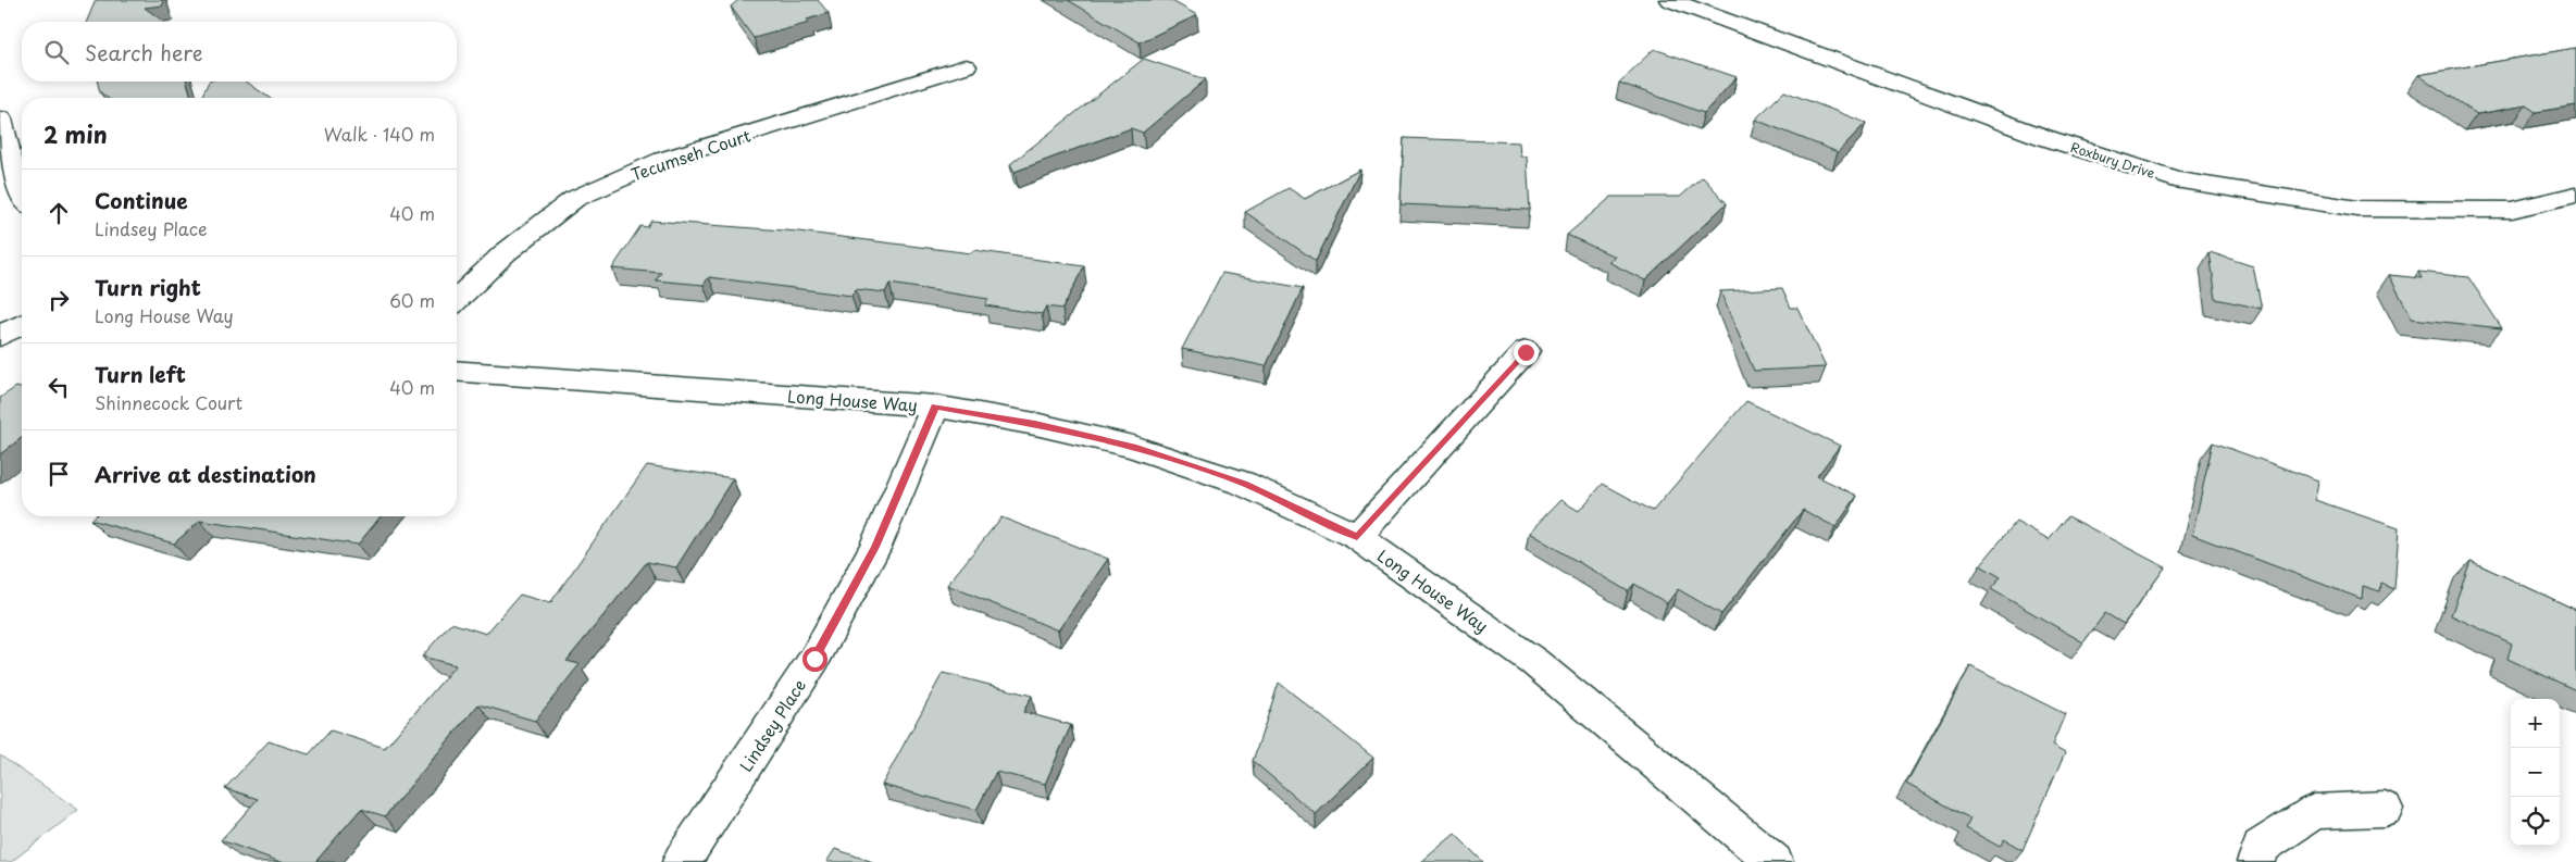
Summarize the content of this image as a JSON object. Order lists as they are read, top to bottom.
{
  "streets": {
    "street": [
      "Tecumseh Court",
      "Roxbury Drive",
      "Long House Way",
      "Lindsey Place"
    ]
  },
  "crossings": [
    ["Long House Way", "Lindsey Place"]
  ],
  "page": {
    "search": "Search here",
    "heading": ["2 min", "Walk · 140 m"],
    "list": [
      ["Continue", "Lindsey Place", "40 m"],
      ["Turn right", "Long House Way", "60 m"],
      ["Turn left", "Shinnecock Court", "40 m"],
      "Arrive at destination"
    ],
    "map_buttons": ["+", "−"]
  }
}
